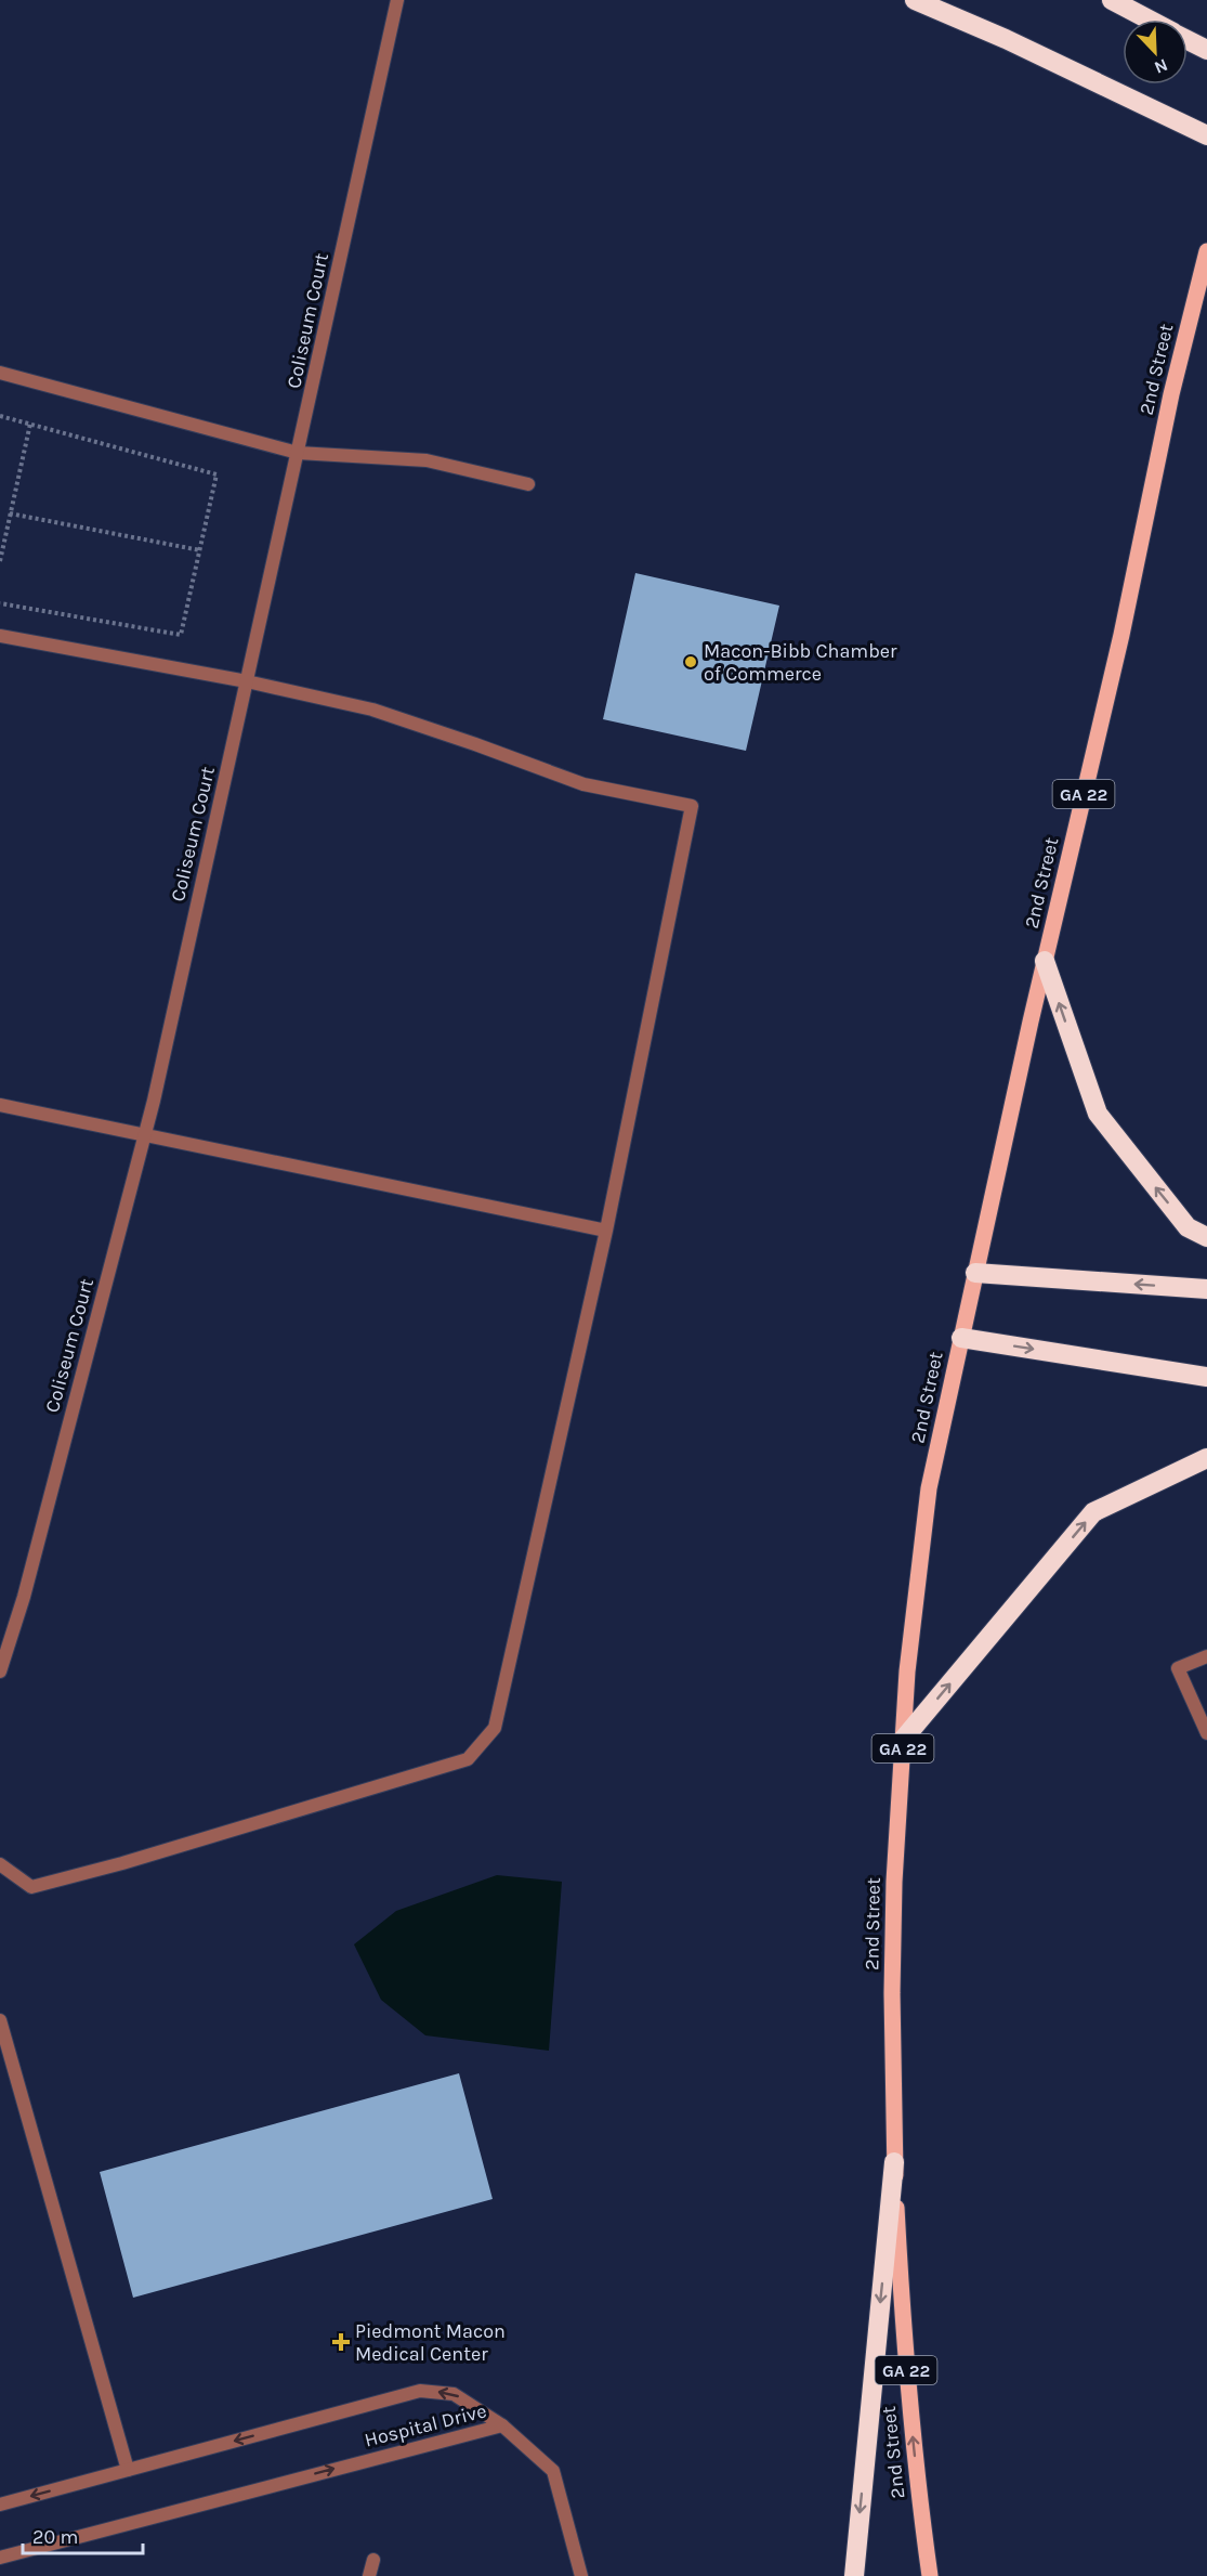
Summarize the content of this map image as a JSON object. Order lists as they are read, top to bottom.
{
  "streets": {
    "main road": ["2nd Street", "GA 22"],
    "street": ["Coliseum Court", "Hospital Drive"]
  },
  "places": {
    "other": ["Macon-Bibb Chamber of Commerce"],
    "health": ["Piedmont Macon Medical Center"]
  },
  "scale_bar": "20 m",
  "north": "bottom right"
}
